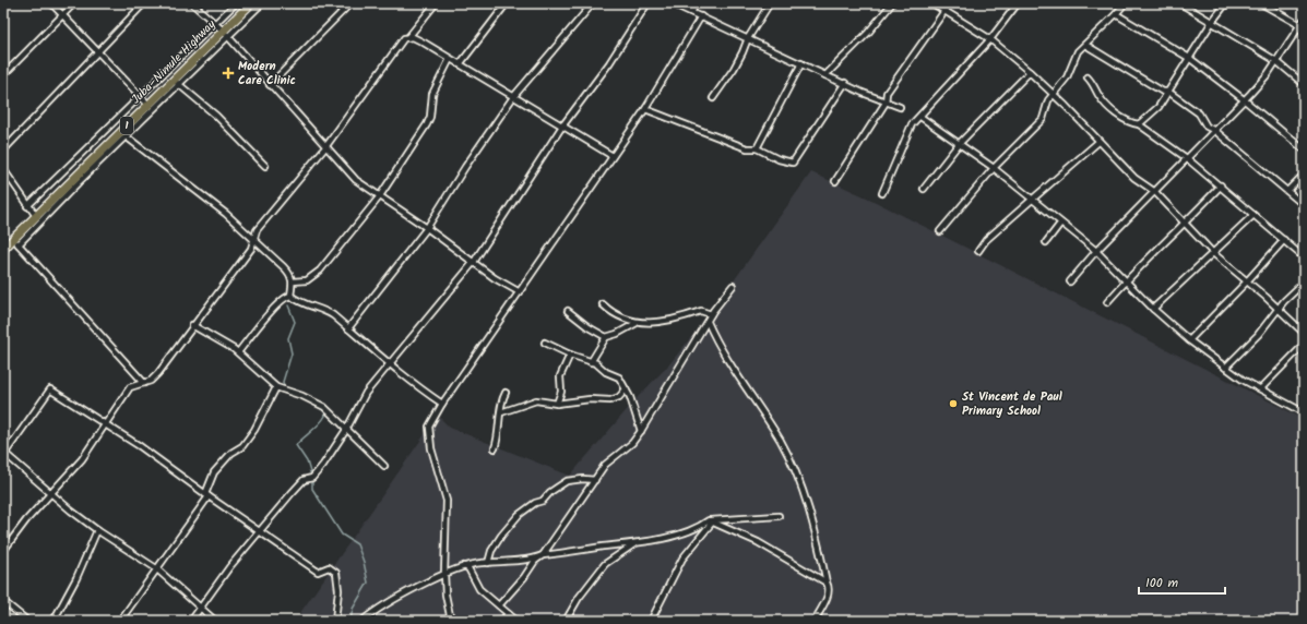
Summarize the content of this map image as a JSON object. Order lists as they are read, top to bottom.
{
  "streets": {
    "main road": ["Juba–Nimule Highway", "1"]
  },
  "places": {
    "health": ["Modern Care Clinic"],
    "other": ["St Vincent de Paul Primary School"]
  },
  "scale_bar": "100 m"
}
